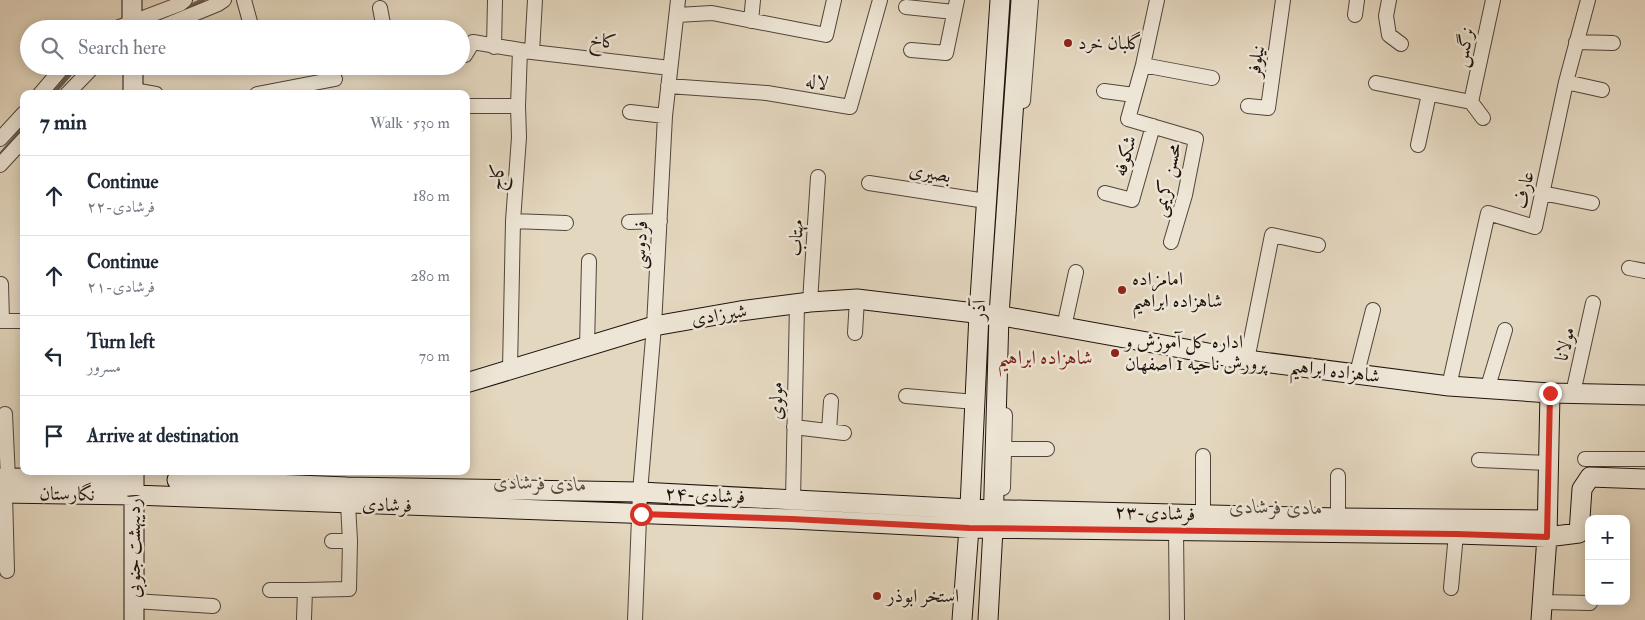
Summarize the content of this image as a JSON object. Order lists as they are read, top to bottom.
{
  "streets": {
    "street": [
      "کاخ",
      "نرگس",
      "نیلوفر",
      "لاله",
      "شکوفه",
      "بصیری",
      "کاج",
      "محسن کریمی",
      "عارف",
      "مهتاب",
      "فردوسی",
      "آذر",
      "شیرزادی",
      "مولانا",
      "شاهزاده ابراهیم",
      "مولوی",
      "نگارستان",
      "۲۴-فرشادی",
      "فرشادی",
      "۲۳-فرشادی",
      "اردیبهشت جنوبی"
    ]
  },
  "crossings": [
    ["کاخ", "کاج"],
    ["کاخ", "فردوسی"],
    ["لاله", "فردوسی"],
    ["شکوفه", "محسن کریمی"],
    ["بصیری", "آذر"],
    ["کاج", "شیرزادی"],
    ["عارف", "شاهزاده ابراهیم"],
    ["مهتاب", "شیرزادی"],
    ["مهتاب", "مولوی"],
    ["فردوسی", "شیرزادی"],
    ["فردوسی", "۲۴-فرشادی"],
    ["فردوسی", "فرشادی"],
    ["آذر", "شیرزادی"],
    ["آذر", "شاهزاده ابراهیم"],
    ["آذر", "۲۴-فرشادی"],
    ["آذر", "فرشادی"],
    ["آذر", "۲۳-فرشادی"],
    ["شیرزادی", "شاهزاده ابراهیم"],
    ["شیرزادی", "مولوی"],
    ["مولانا", "شاهزاده ابراهیم"],
    ["مولوی", "۲۴-فرشادی"],
    ["نگارستان", "فرشادی"],
    ["نگارستان", "اردیبهشت جنوبی"],
    ["۲۴-فرشادی", "فرشادی"],
    ["۲۴-فرشادی", "۲۳-فرشادی"],
    ["فرشادی", "۲۳-فرشادی"],
    ["فرشادی", "اردیبهشت جنوبی"]
  ],
  "districts": ["شاهزاده ابراهیم"],
  "water": ["مادی فرشادی"],
  "places": [
    "گلبان خرد",
    "امامزاده شاهزاده ابراهیم",
    "اداره کل آموزش و پرورش ناحیه 1 اصفهان",
    "استخر ابوذر"
  ],
  "page": {
    "search": "Search here",
    "heading": ["7 min", "Walk · 530 m"],
    "list": [
      ["Continue", "۲۲-فرشادی", "180 m"],
      ["Continue", "۲۱-فرشادی", "280 m"],
      ["Turn left", "مسرور", "70 m"],
      "Arrive at destination"
    ],
    "map_buttons": ["+", "−"]
  }
}
